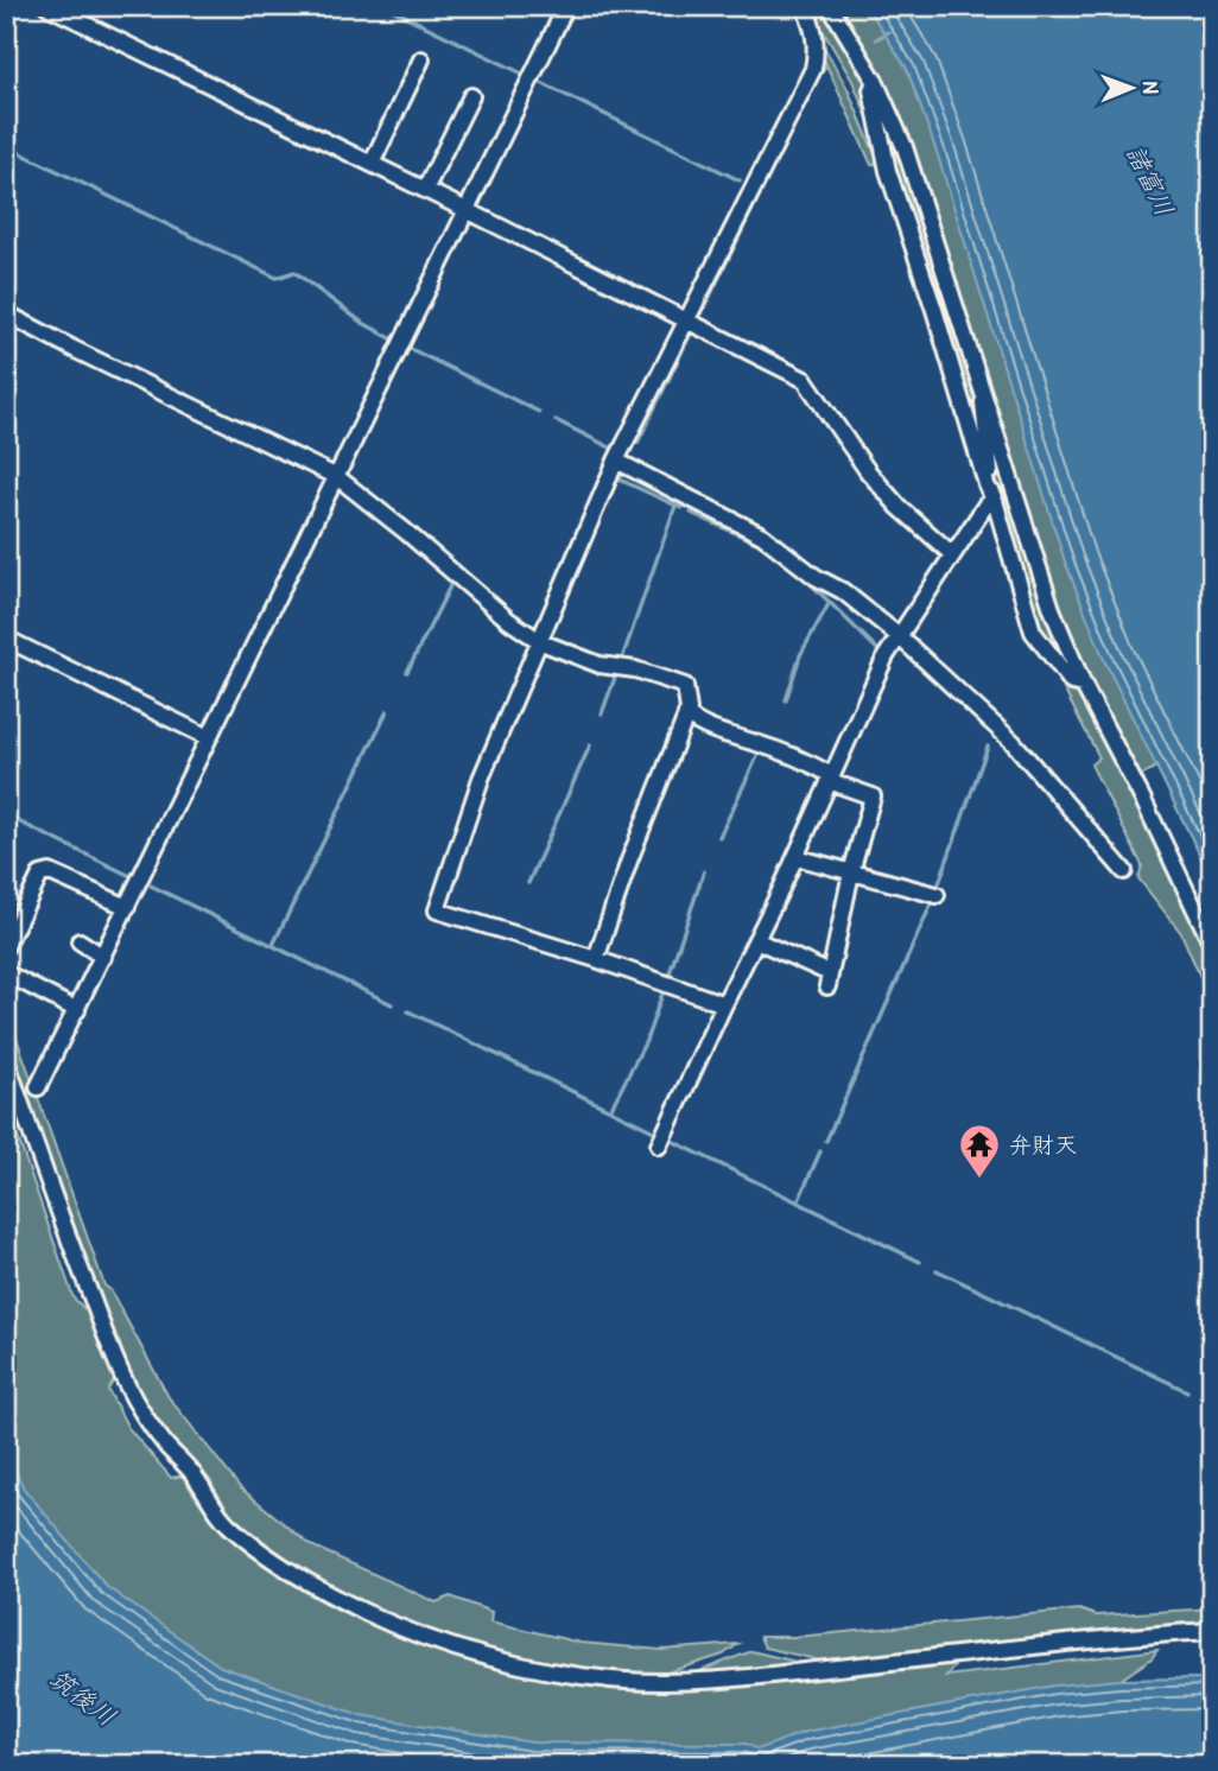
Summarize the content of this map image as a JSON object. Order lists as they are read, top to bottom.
{
  "water": ["諸富川", "筑後川"],
  "places": {
    "temple": ["弁財天"]
  },
  "north": "right"
}
